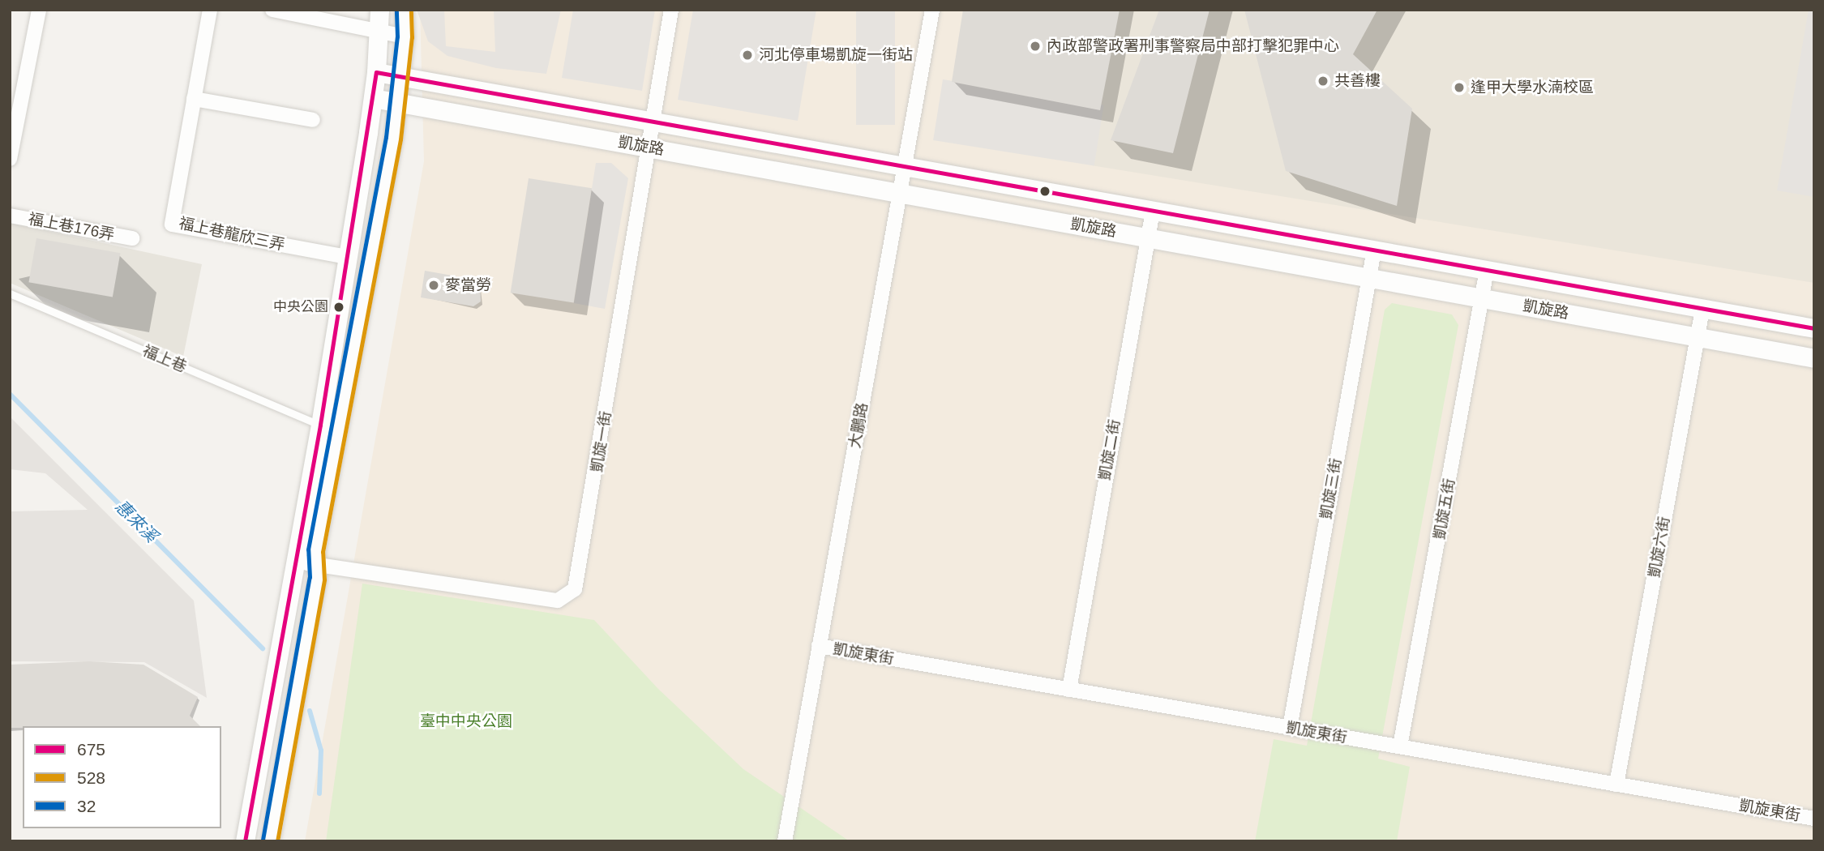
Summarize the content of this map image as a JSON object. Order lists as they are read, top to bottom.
{
  "streets": {
    "street": [
      "凱旋路",
      "福上巷176弄",
      "福上巷龍欣三弄",
      "大鵬路",
      "凱旋一街",
      "凱旋二街",
      "凱旋三街",
      "凱旋五街",
      "凱旋六街",
      "凱旋東街"
    ],
    "lane": ["福上巷"]
  },
  "crossings": [
    ["凱旋路", "大鵬路"],
    ["凱旋路", "凱旋一街"],
    ["凱旋路", "凱旋二街"],
    ["凱旋路", "凱旋三街"],
    ["凱旋路", "凱旋五街"],
    ["凱旋路", "凱旋六街"],
    ["大鵬路", "凱旋東街"],
    ["凱旋二街", "凱旋東街"],
    ["凱旋三街", "凱旋東街"],
    ["凱旋五街", "凱旋東街"],
    ["凱旋六街", "凱旋東街"]
  ],
  "water": ["惠來溪"],
  "parks": ["臺中中央公園"],
  "places": [
    "內政部警政署刑事警察局中部打擊犯罪中心",
    "河北停車場凱旋一街站",
    "共善樓",
    "逢甲大學水湳校區",
    "麥當勞",
    "中央公園"
  ],
  "lines": ["transit line 528", "transit line 32", "transit line 675"],
  "legend": ["675", "528", "32"]
}
